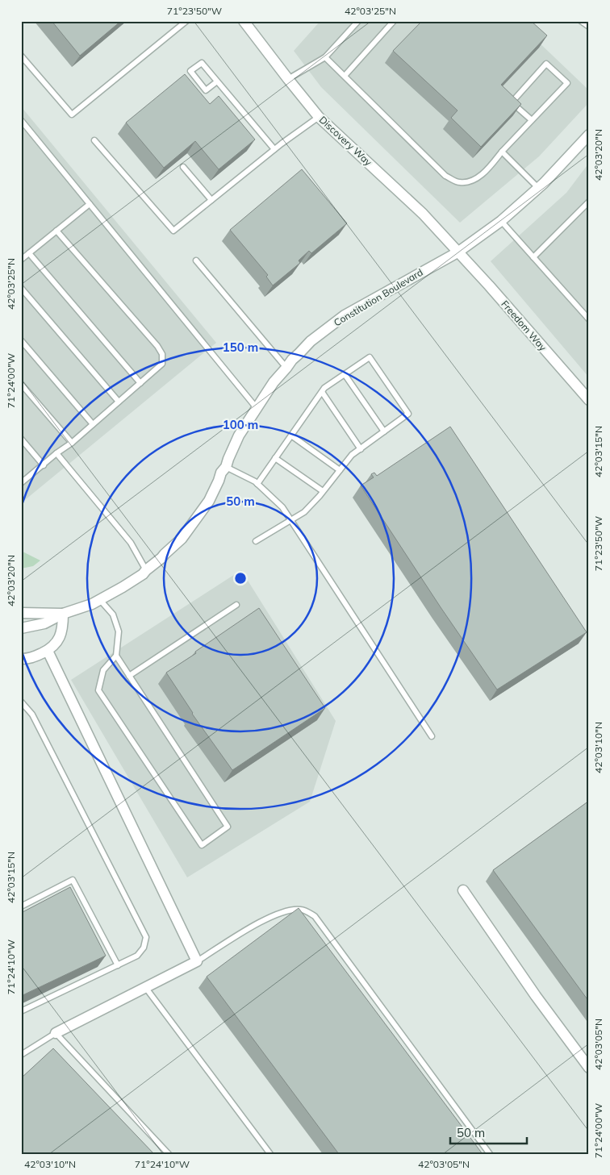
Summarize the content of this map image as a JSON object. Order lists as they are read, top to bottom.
{
  "streets": {
    "street": ["Discovery Way", "Constitution Boulevard", "Freedom Way"]
  },
  "crossings": [
    ["Discovery Way", "Constitution Boulevard"],
    ["Discovery Way", "Freedom Way"],
    ["Constitution Boulevard", "Freedom Way"]
  ],
  "scale_bar": "50 m",
  "coordinates": [
    "71°23'50\"W",
    "42°03'25\"N",
    "42°03'20\"N",
    "71°24'00\"W",
    "42°03'15\"N",
    "42°03'10\"N",
    "71°24'10\"W",
    "42°03'05\"N"
  ],
  "rings": ["150 m", "100 m", "50 m"]
}
